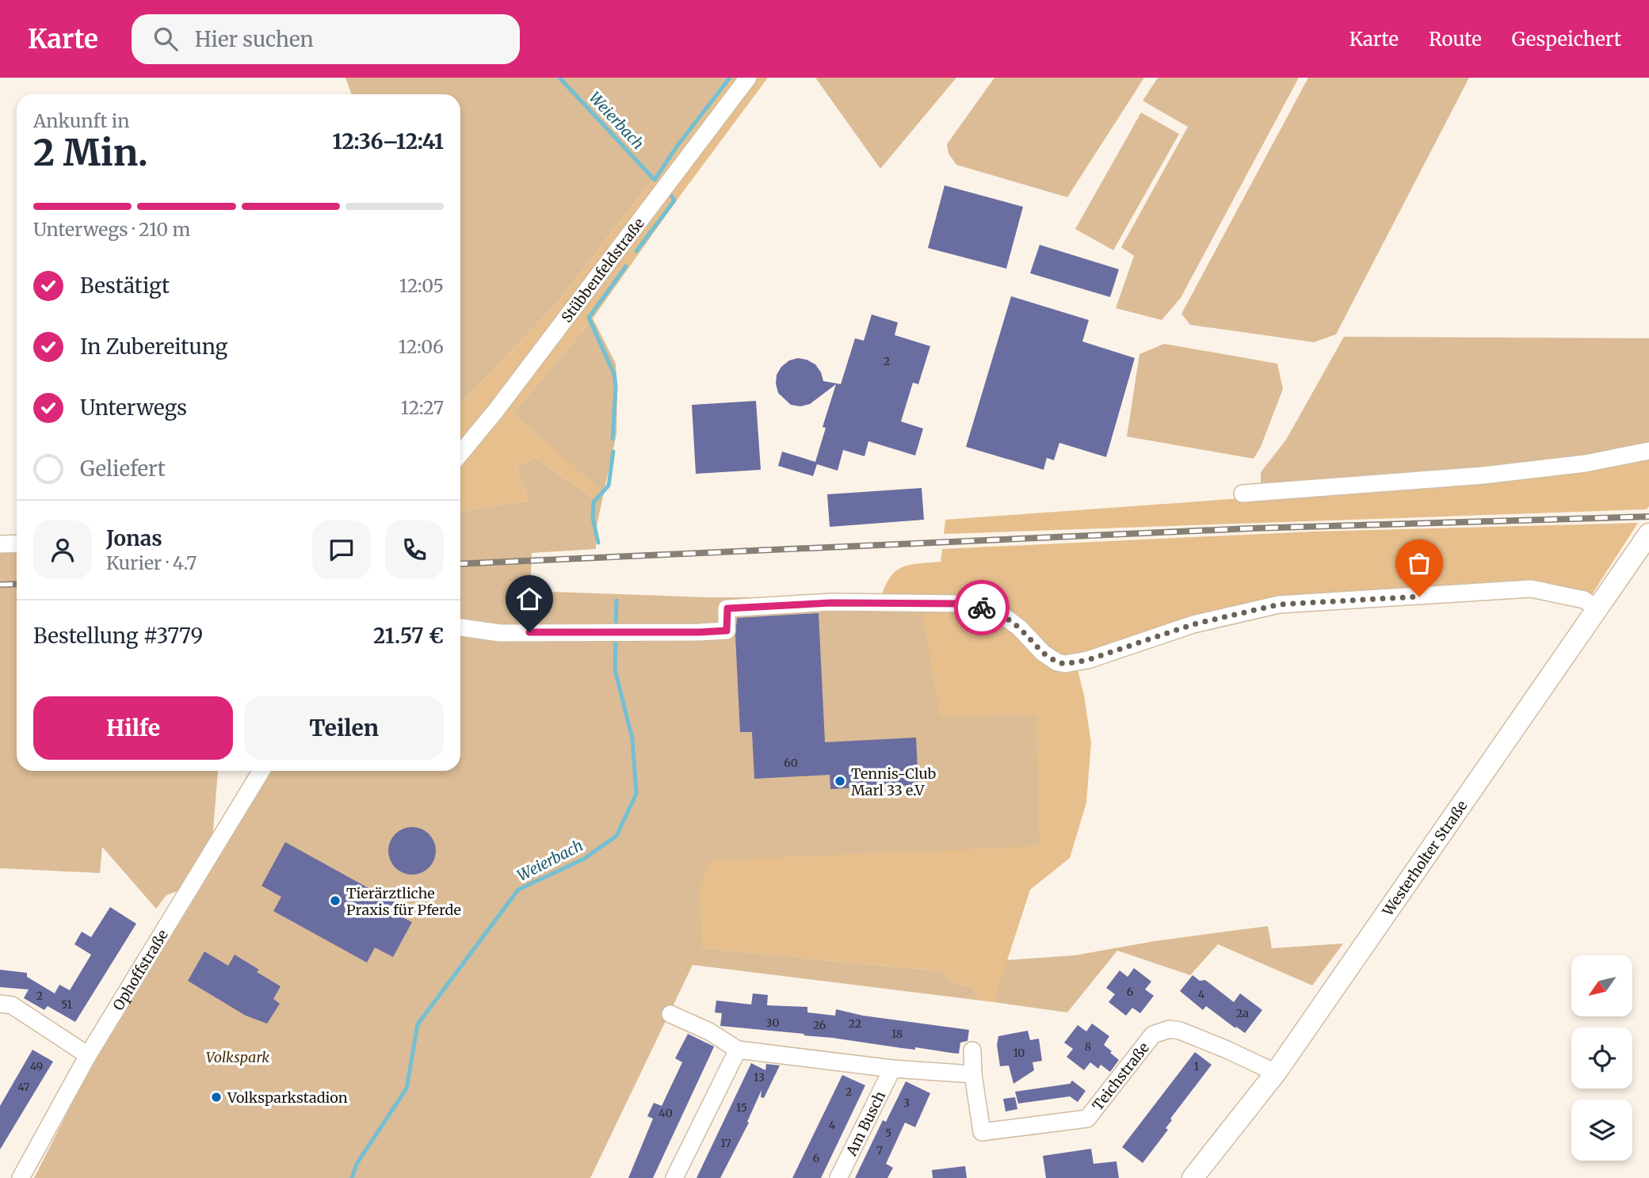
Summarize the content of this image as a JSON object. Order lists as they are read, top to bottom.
{
  "streets": {
    "main road": ["Westerholter Straße"],
    "street": [
      "Stübbenfeldstraße",
      "Ophoffstraße",
      "Teichstraße",
      "Am Busch"
    ]
  },
  "crossings": [
    ["Westerholter Straße", "Teichstraße"]
  ],
  "water": ["Weierbach"],
  "parks": ["Volkspark"],
  "places": ["Tennis-Club Marl 33 e.V", "Tierärztliche Praxis für Pferde", "Volksparkstadion"],
  "house_numbers": [
    "2",
    "60",
    "6",
    "4",
    "2",
    "51",
    "2a",
    "30",
    "22",
    "26",
    "18",
    "8",
    "10",
    "49",
    "1",
    "13",
    "47",
    "2",
    "3",
    "15",
    "40",
    "4",
    "5",
    "17",
    "7",
    "6"
  ],
  "north": "bottom left",
  "page": {
    "header": "Karte",
    "search": "Hier suchen",
    "nav": ["Karte", "Route", "Gespeichert"],
    "heading": ["2 Min.", "Ankunft in", "12:36–12:41"],
    "panel": [
      "Jonas",
      "Kurier · 4.7",
      "Bestellung #3779",
      "21.57 €"
    ],
    "bar": "Unterwegs · 210 m",
    "list": [
      ["Bestätigt", "12:05"],
      ["In Zubereitung", "12:06"],
      ["Unterwegs", "12:27"],
      "Geliefert"
    ],
    "buttons": ["Hilfe", "Teilen"]
  }
}
